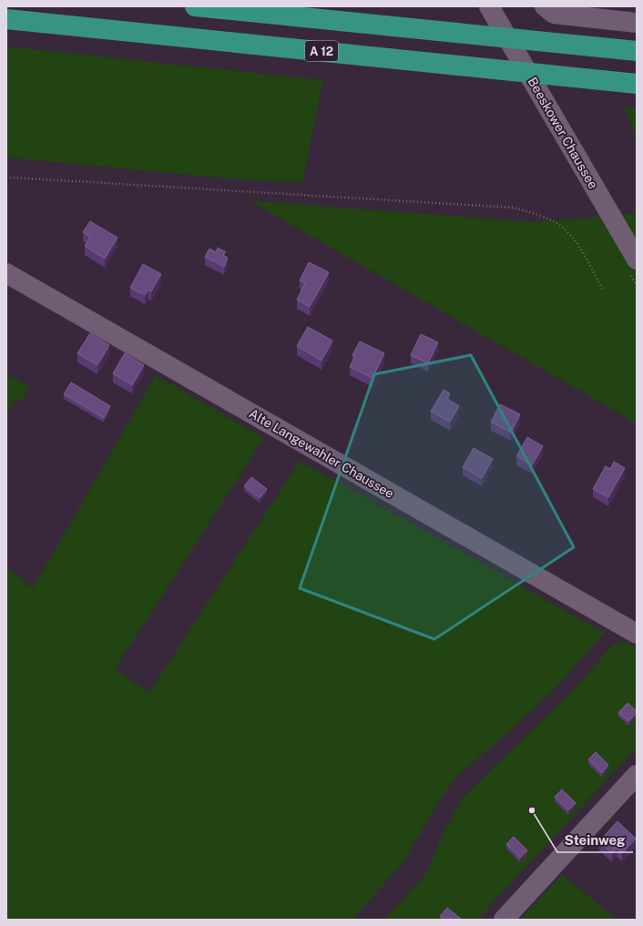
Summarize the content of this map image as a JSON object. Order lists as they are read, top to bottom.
{
  "streets": {
    "highway": ["A 12"],
    "street": ["Beeskower Chaussee", "Alte Langewahler Chaussee"]
  },
  "places": ["Steinweg"]
}
